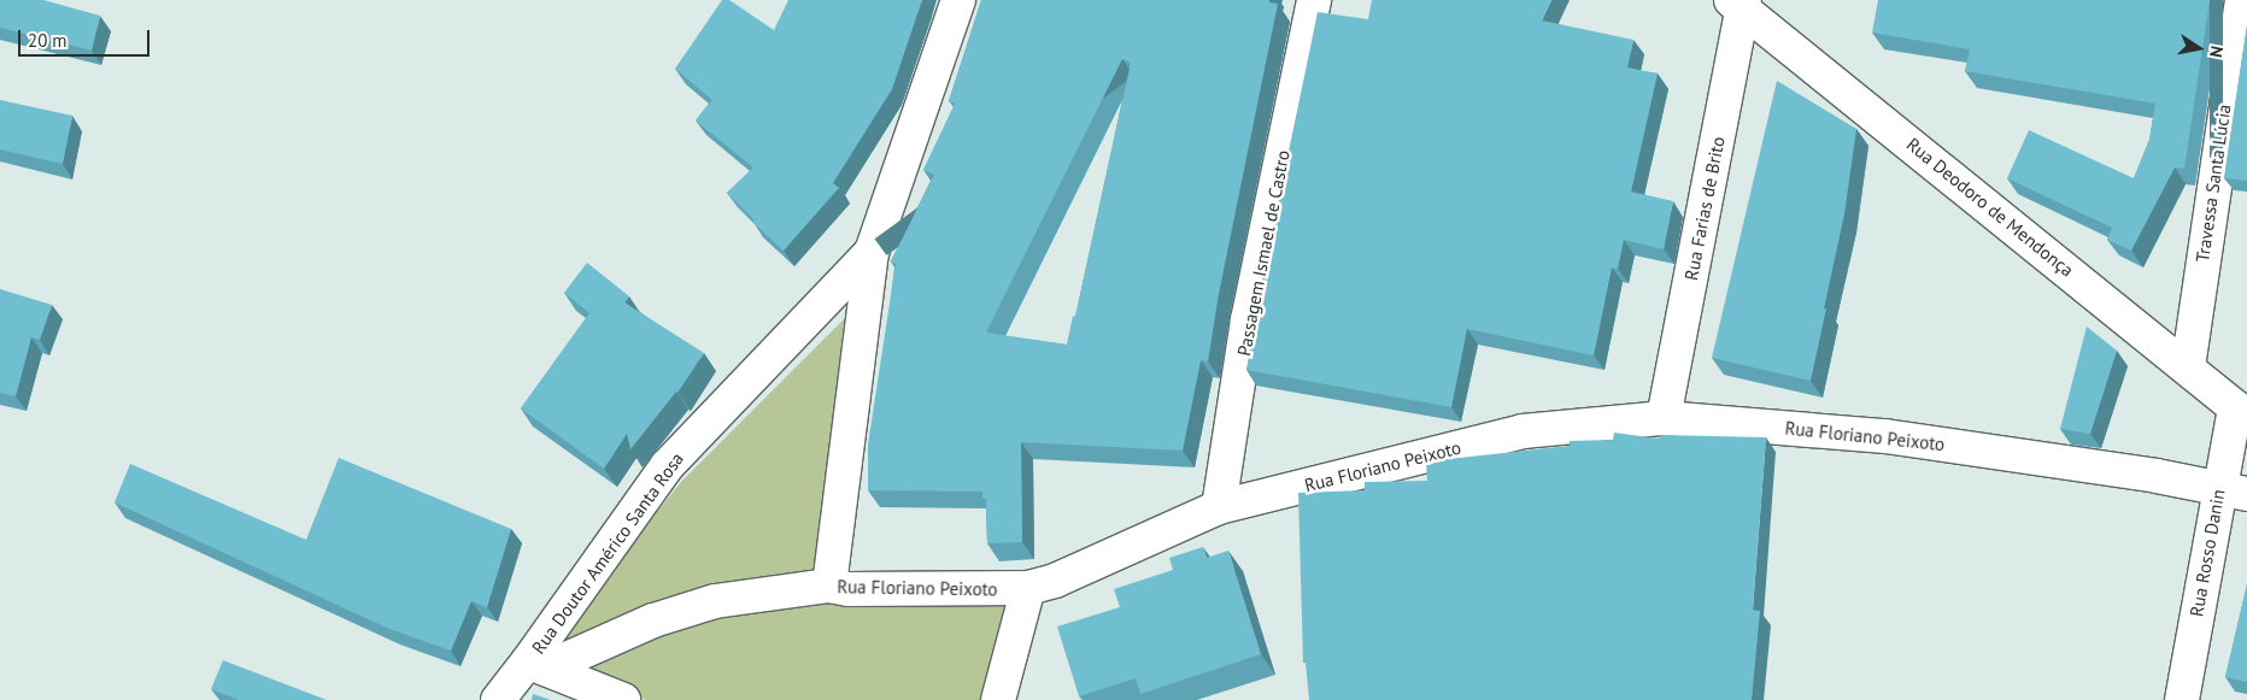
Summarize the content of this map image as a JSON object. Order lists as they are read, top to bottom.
{
  "streets": {
    "street": [
      "Travessa Santa Lúcia",
      "Rua Deodoro de Mendonça",
      "Rua Farias de Brito",
      "Passagem Ismael de Castro",
      "Rua Floriano Peixoto",
      "Rua Doutor Américo Santa Rosa",
      "Rua Rosso Danin"
    ]
  },
  "crossings": [
    ["Travessa Santa Lúcia", "Rua Deodoro de Mendonça"],
    ["Rua Deodoro de Mendonça", "Rua Farias de Brito"],
    ["Rua Deodoro de Mendonça", "Rua Rosso Danin"],
    ["Rua Farias de Brito", "Rua Floriano Peixoto"],
    ["Passagem Ismael de Castro", "Rua Floriano Peixoto"],
    ["Rua Floriano Peixoto", "Rua Doutor Américo Santa Rosa"],
    ["Rua Floriano Peixoto", "Rua Rosso Danin"]
  ],
  "scale_bar": "20 m",
  "north": "right"
}
